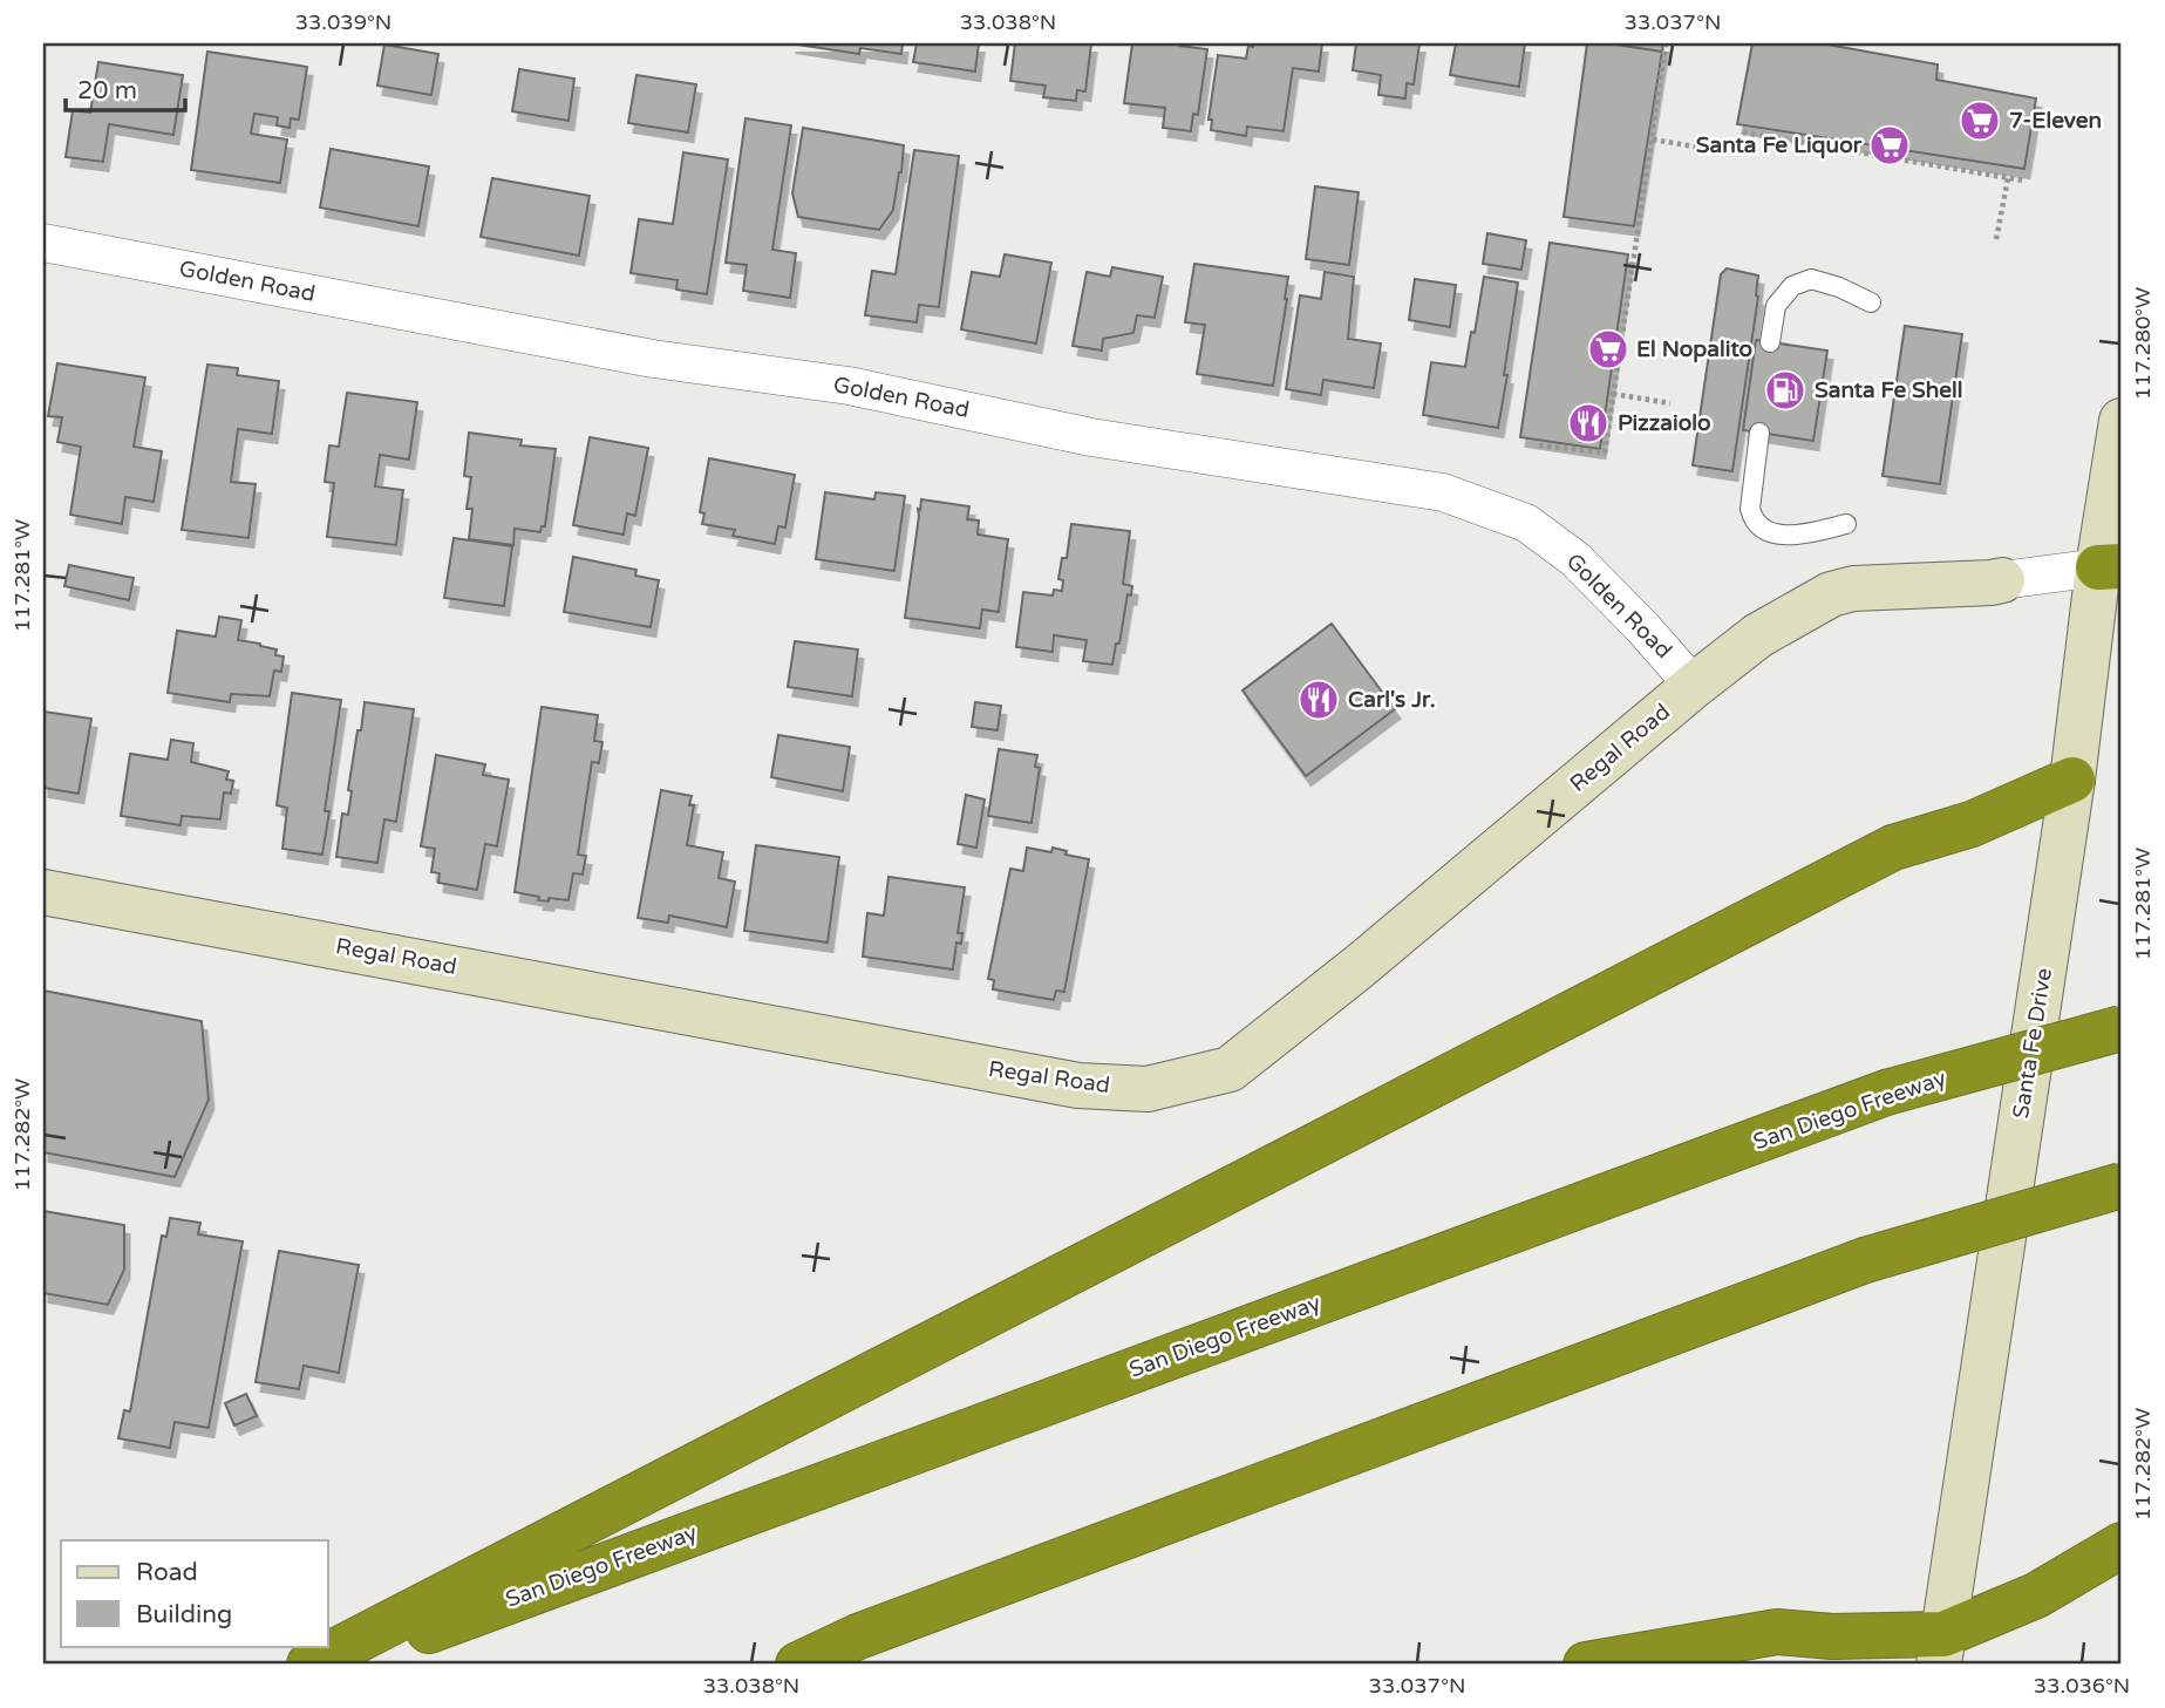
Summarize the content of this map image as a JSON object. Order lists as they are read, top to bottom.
{
  "streets": {
    "highway": ["San Diego Freeway"],
    "street": ["Golden Road", "Regal Road", "Santa Fe Drive"]
  },
  "crossings": [
    ["Golden Road", "Regal Road"],
    ["Regal Road", "Santa Fe Drive"]
  ],
  "places": {
    "supermarket": ["7-Eleven", "Santa Fe Liquor", "El Nopalito"],
    "fuel station": ["Santa Fe Shell"],
    "restaurant": ["Pizzaiolo", "Carl's Jr."]
  },
  "legend": ["Road", "Building"],
  "scale_bar": "20 m",
  "coordinates": [
    "33.039°N",
    "33.038°N",
    "33.037°N",
    "117.280°W",
    "117.281°W",
    "117.282°W",
    "33.036°N"
  ]
}
